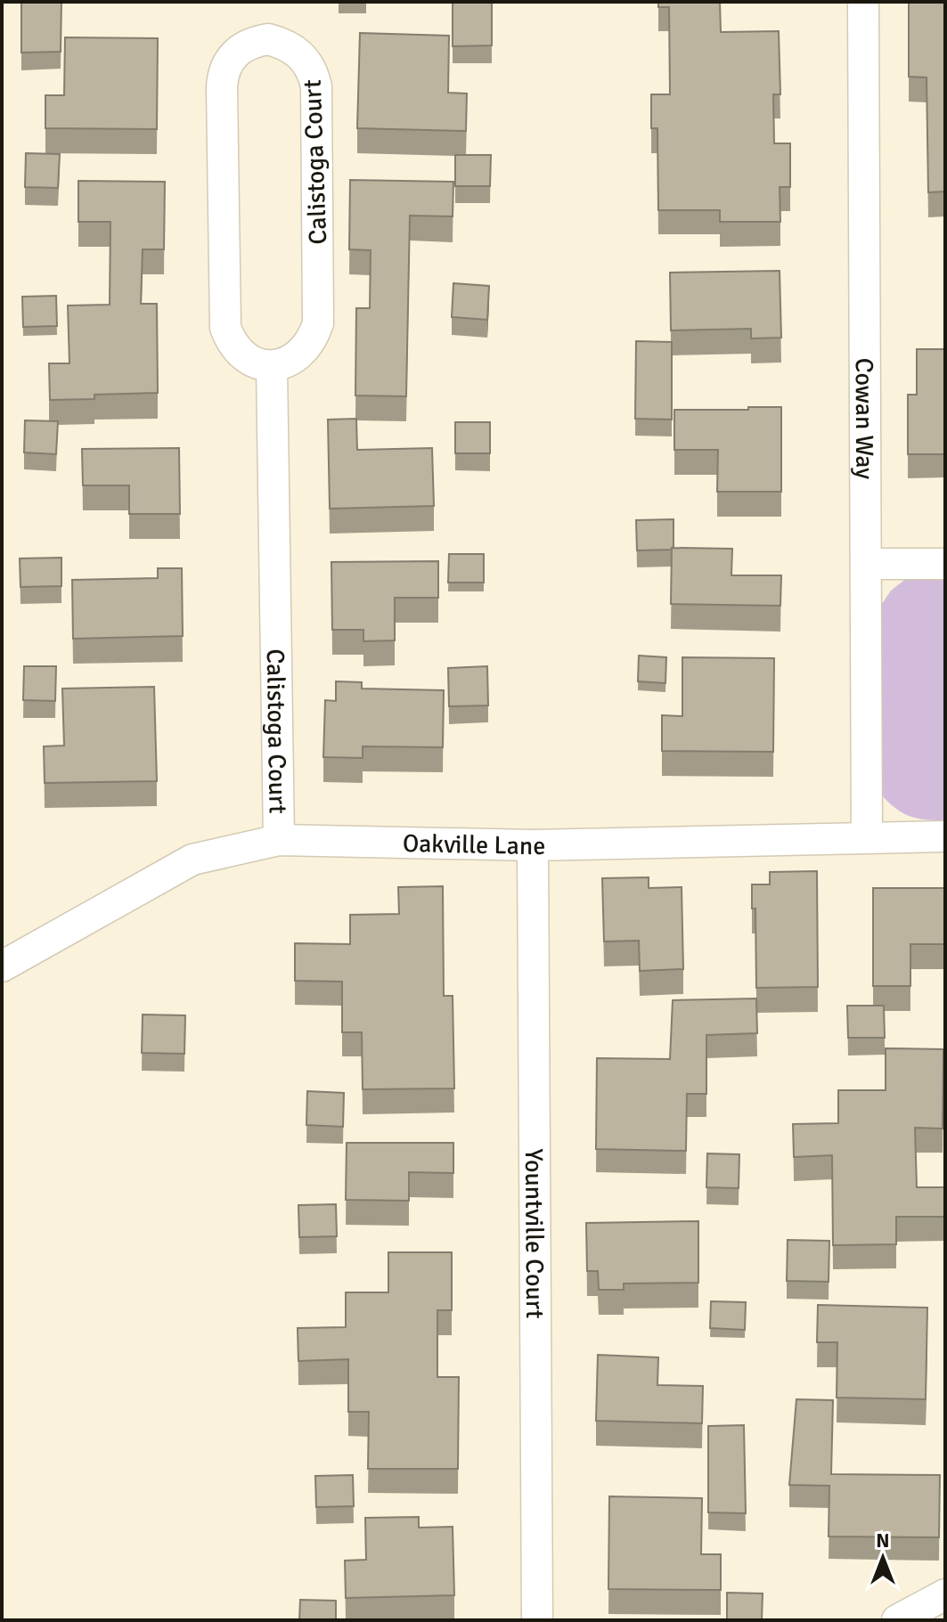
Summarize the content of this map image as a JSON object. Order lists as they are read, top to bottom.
{
  "streets": {
    "street": [
      "Calistoga Court",
      "Cowan Way",
      "Oakville Lane",
      "Yountville Court"
    ]
  },
  "crossings": [
    ["Calistoga Court", "Oakville Lane"],
    ["Cowan Way", "Oakville Lane"],
    ["Oakville Lane", "Yountville Court"]
  ],
  "north": "top"
}
